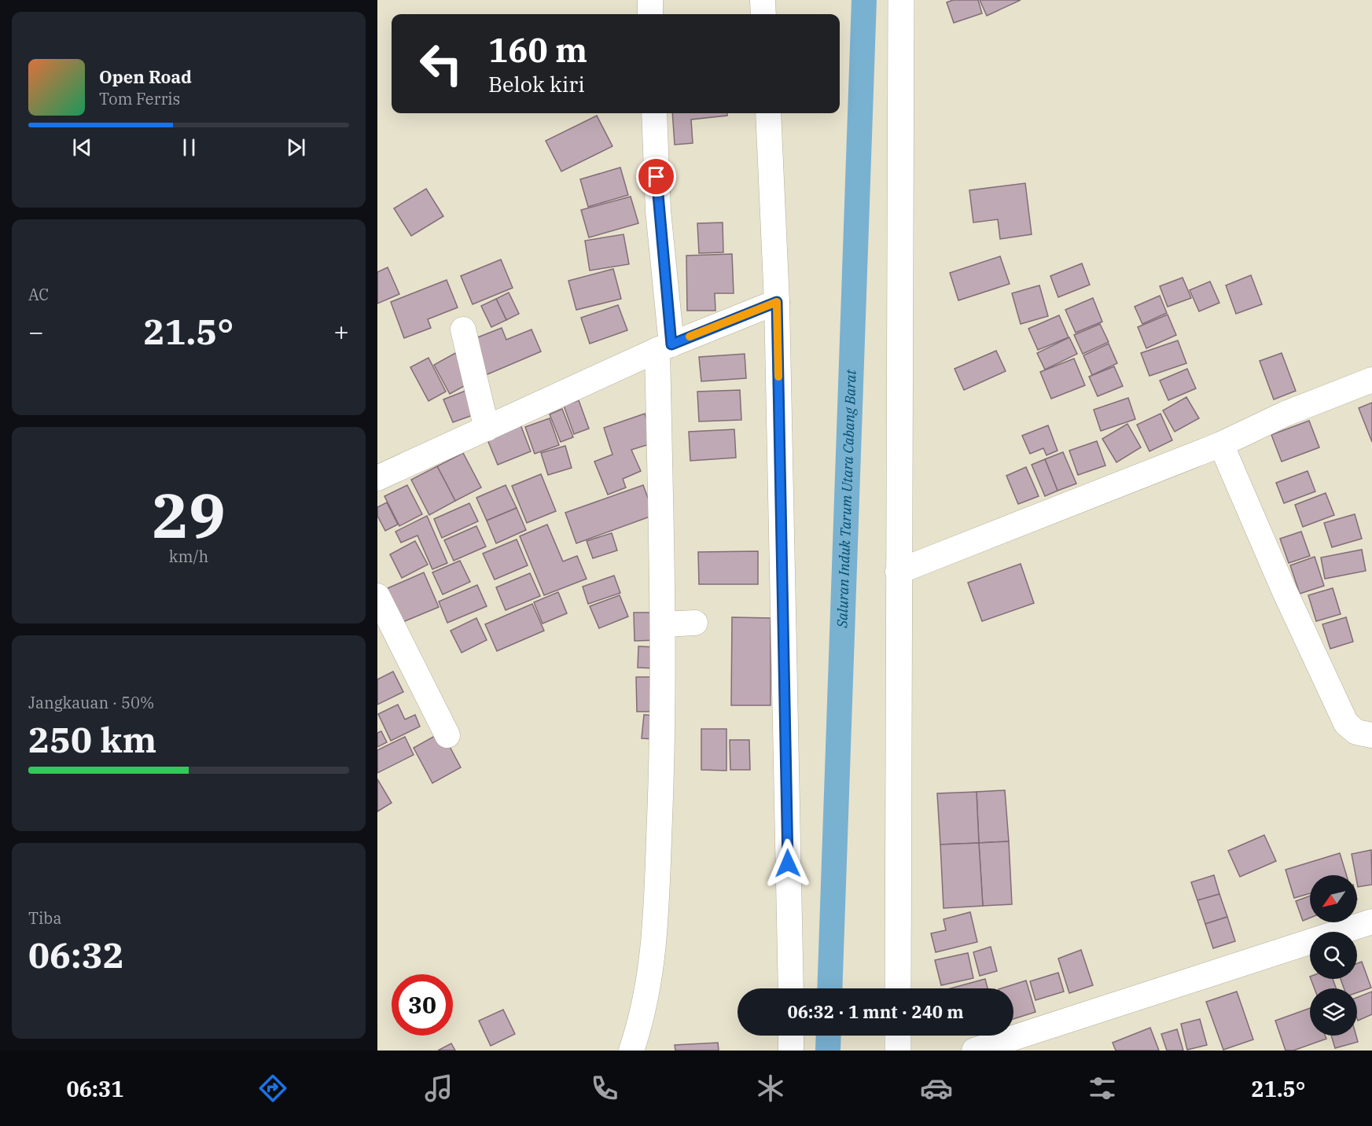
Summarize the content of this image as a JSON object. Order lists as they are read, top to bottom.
{
  "water": ["Saluran Induk Tarum Utara Cabang Barat"],
  "north": "bottom left",
  "page": {
    "turn": ["160 m", "Belok kiri"],
    "song": ["Open Road", "Tom Ferris"],
    "tile": [
      "AC",
      ["29", "km/h"],
      ["Jangkauan · 50%", "250 km"],
      ["Tiba", "06:32"]
    ],
    "heat": ["−", "21.5°", "+"],
    "limit": "30",
    "trip": "06:32 · 1 mnt · 240 m",
    "tabs": ["06:31", "21.5°"]
  }
}
